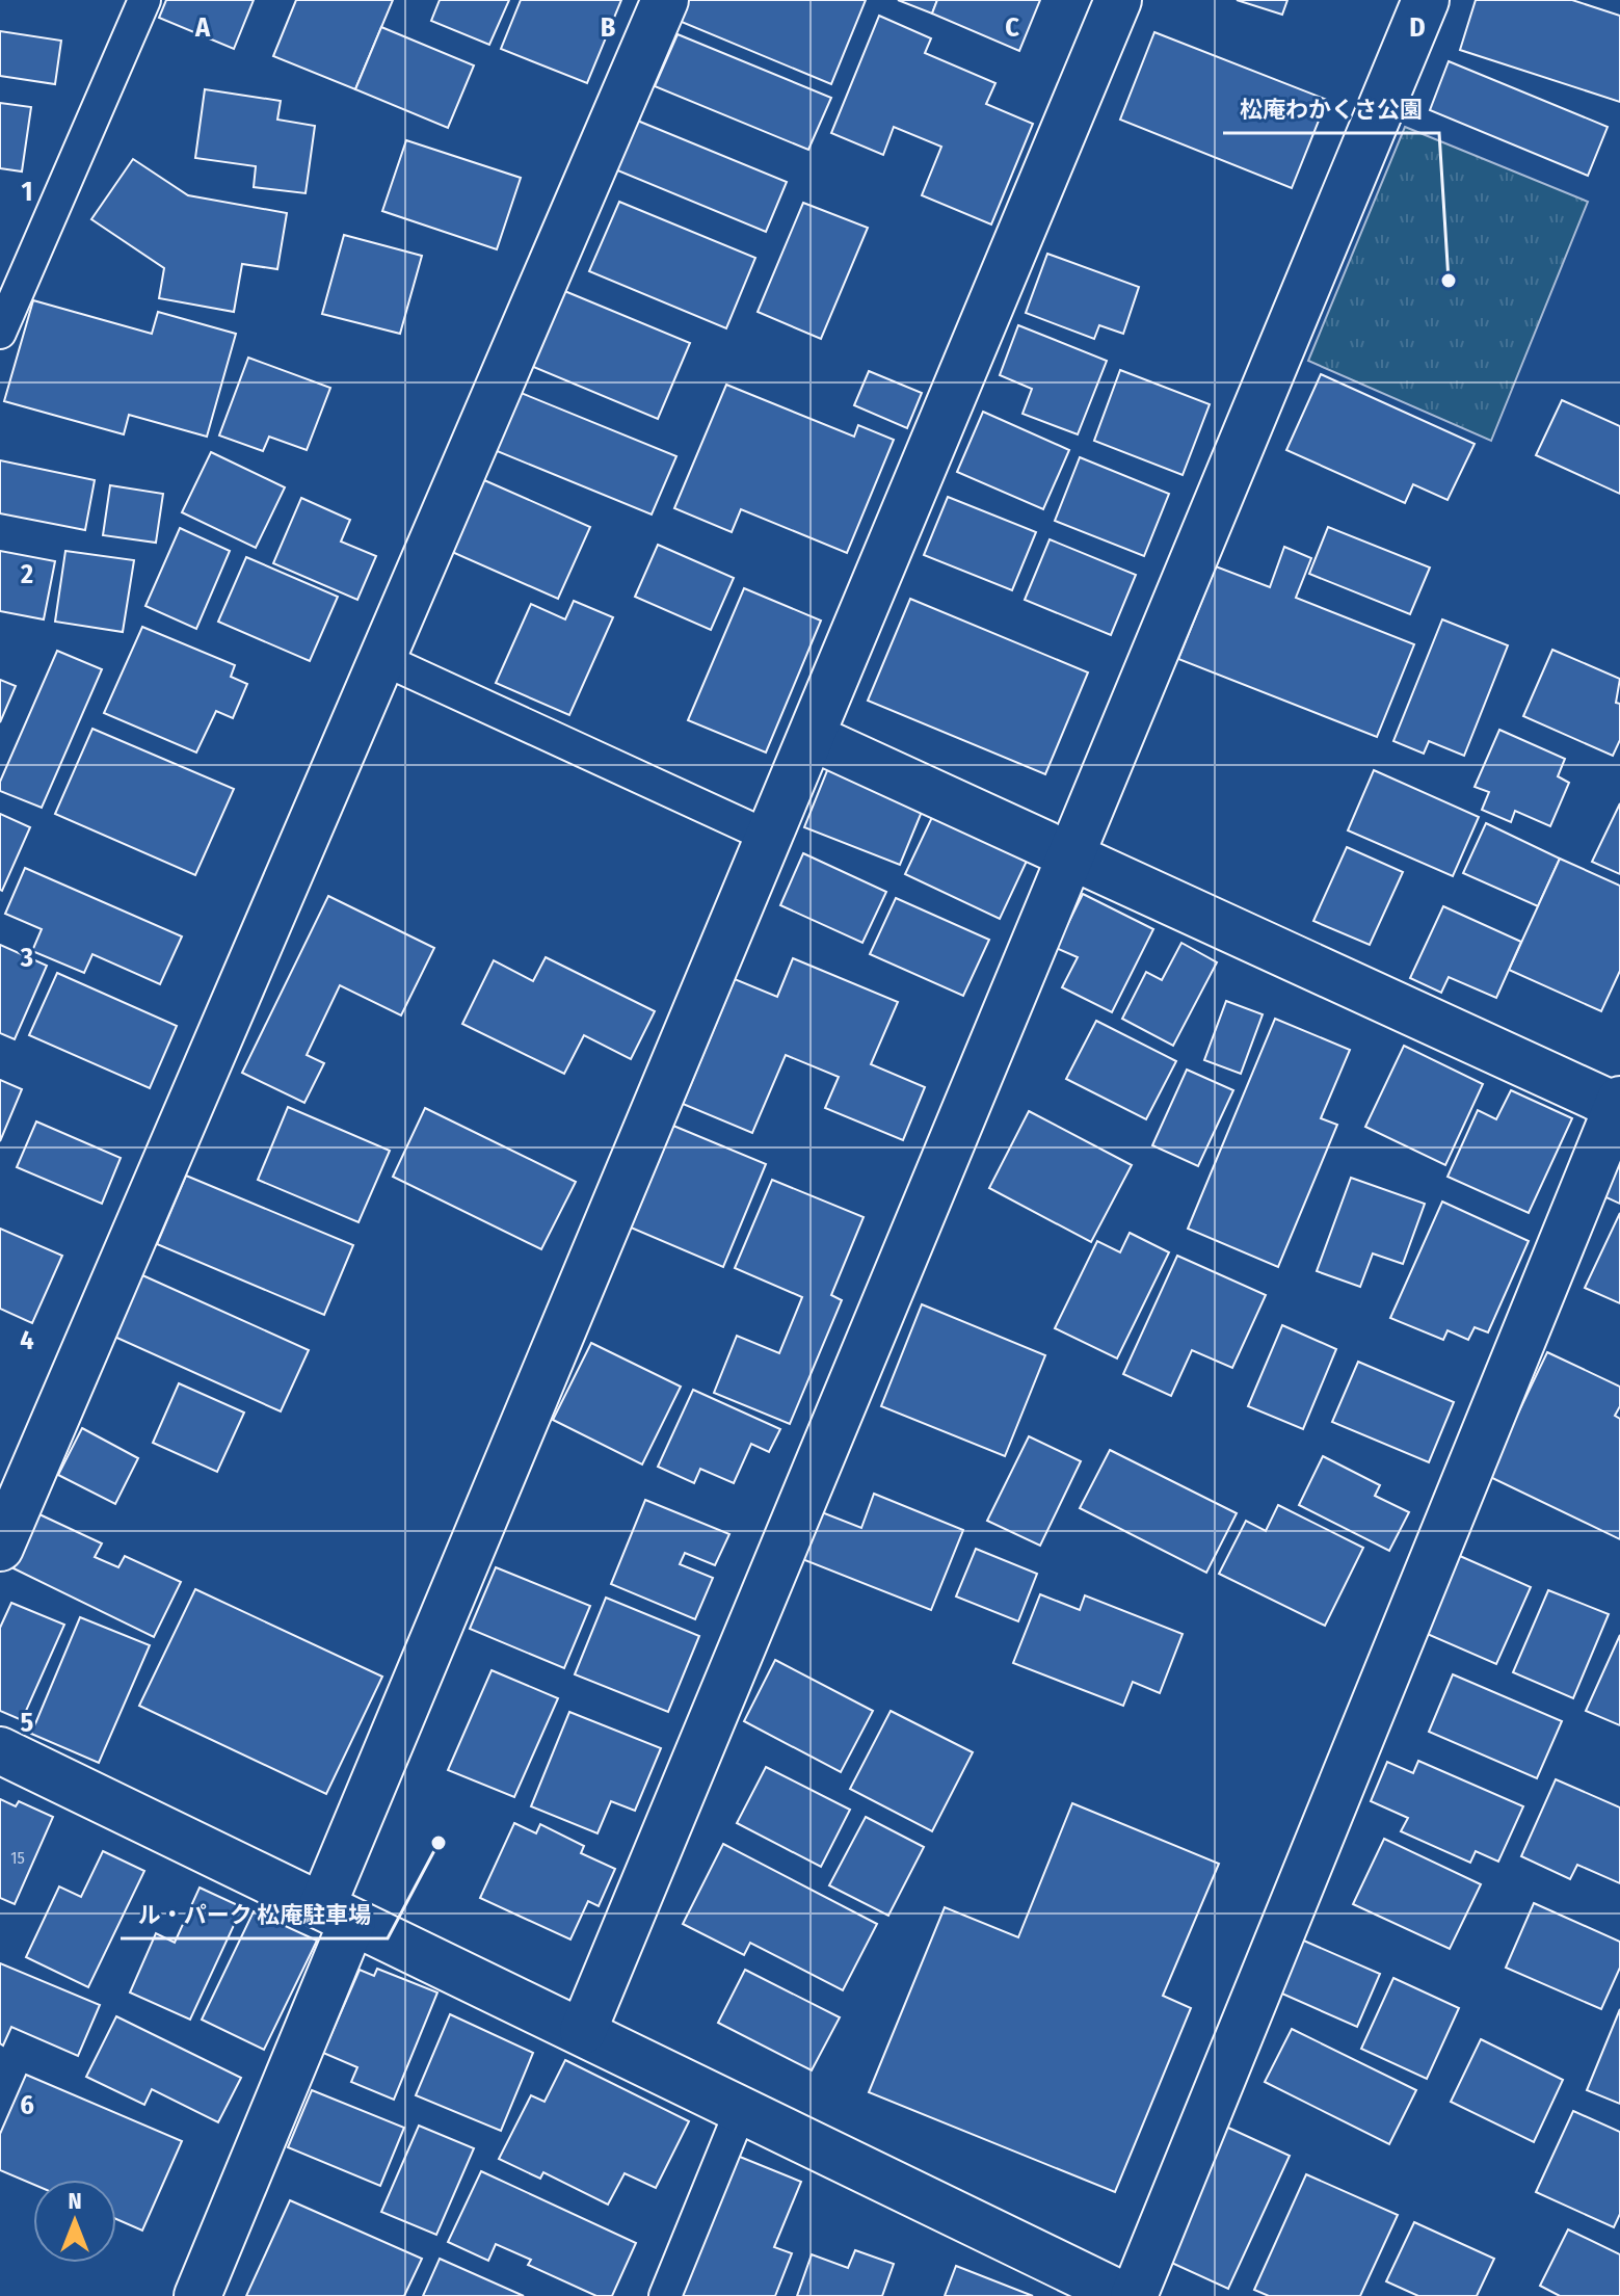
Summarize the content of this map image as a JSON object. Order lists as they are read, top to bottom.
{
  "places": ["松庵わかくさ公園", "ル・パーク 松庵駐車場"],
  "house_numbers": ["15"],
  "north": "top",
  "grid": {
    "columns": [
      "A",
      "B",
      "C",
      "D"
    ],
    "rows": [
      "1",
      "2",
      "3",
      "4",
      "5",
      "6"
    ]
  }
}
